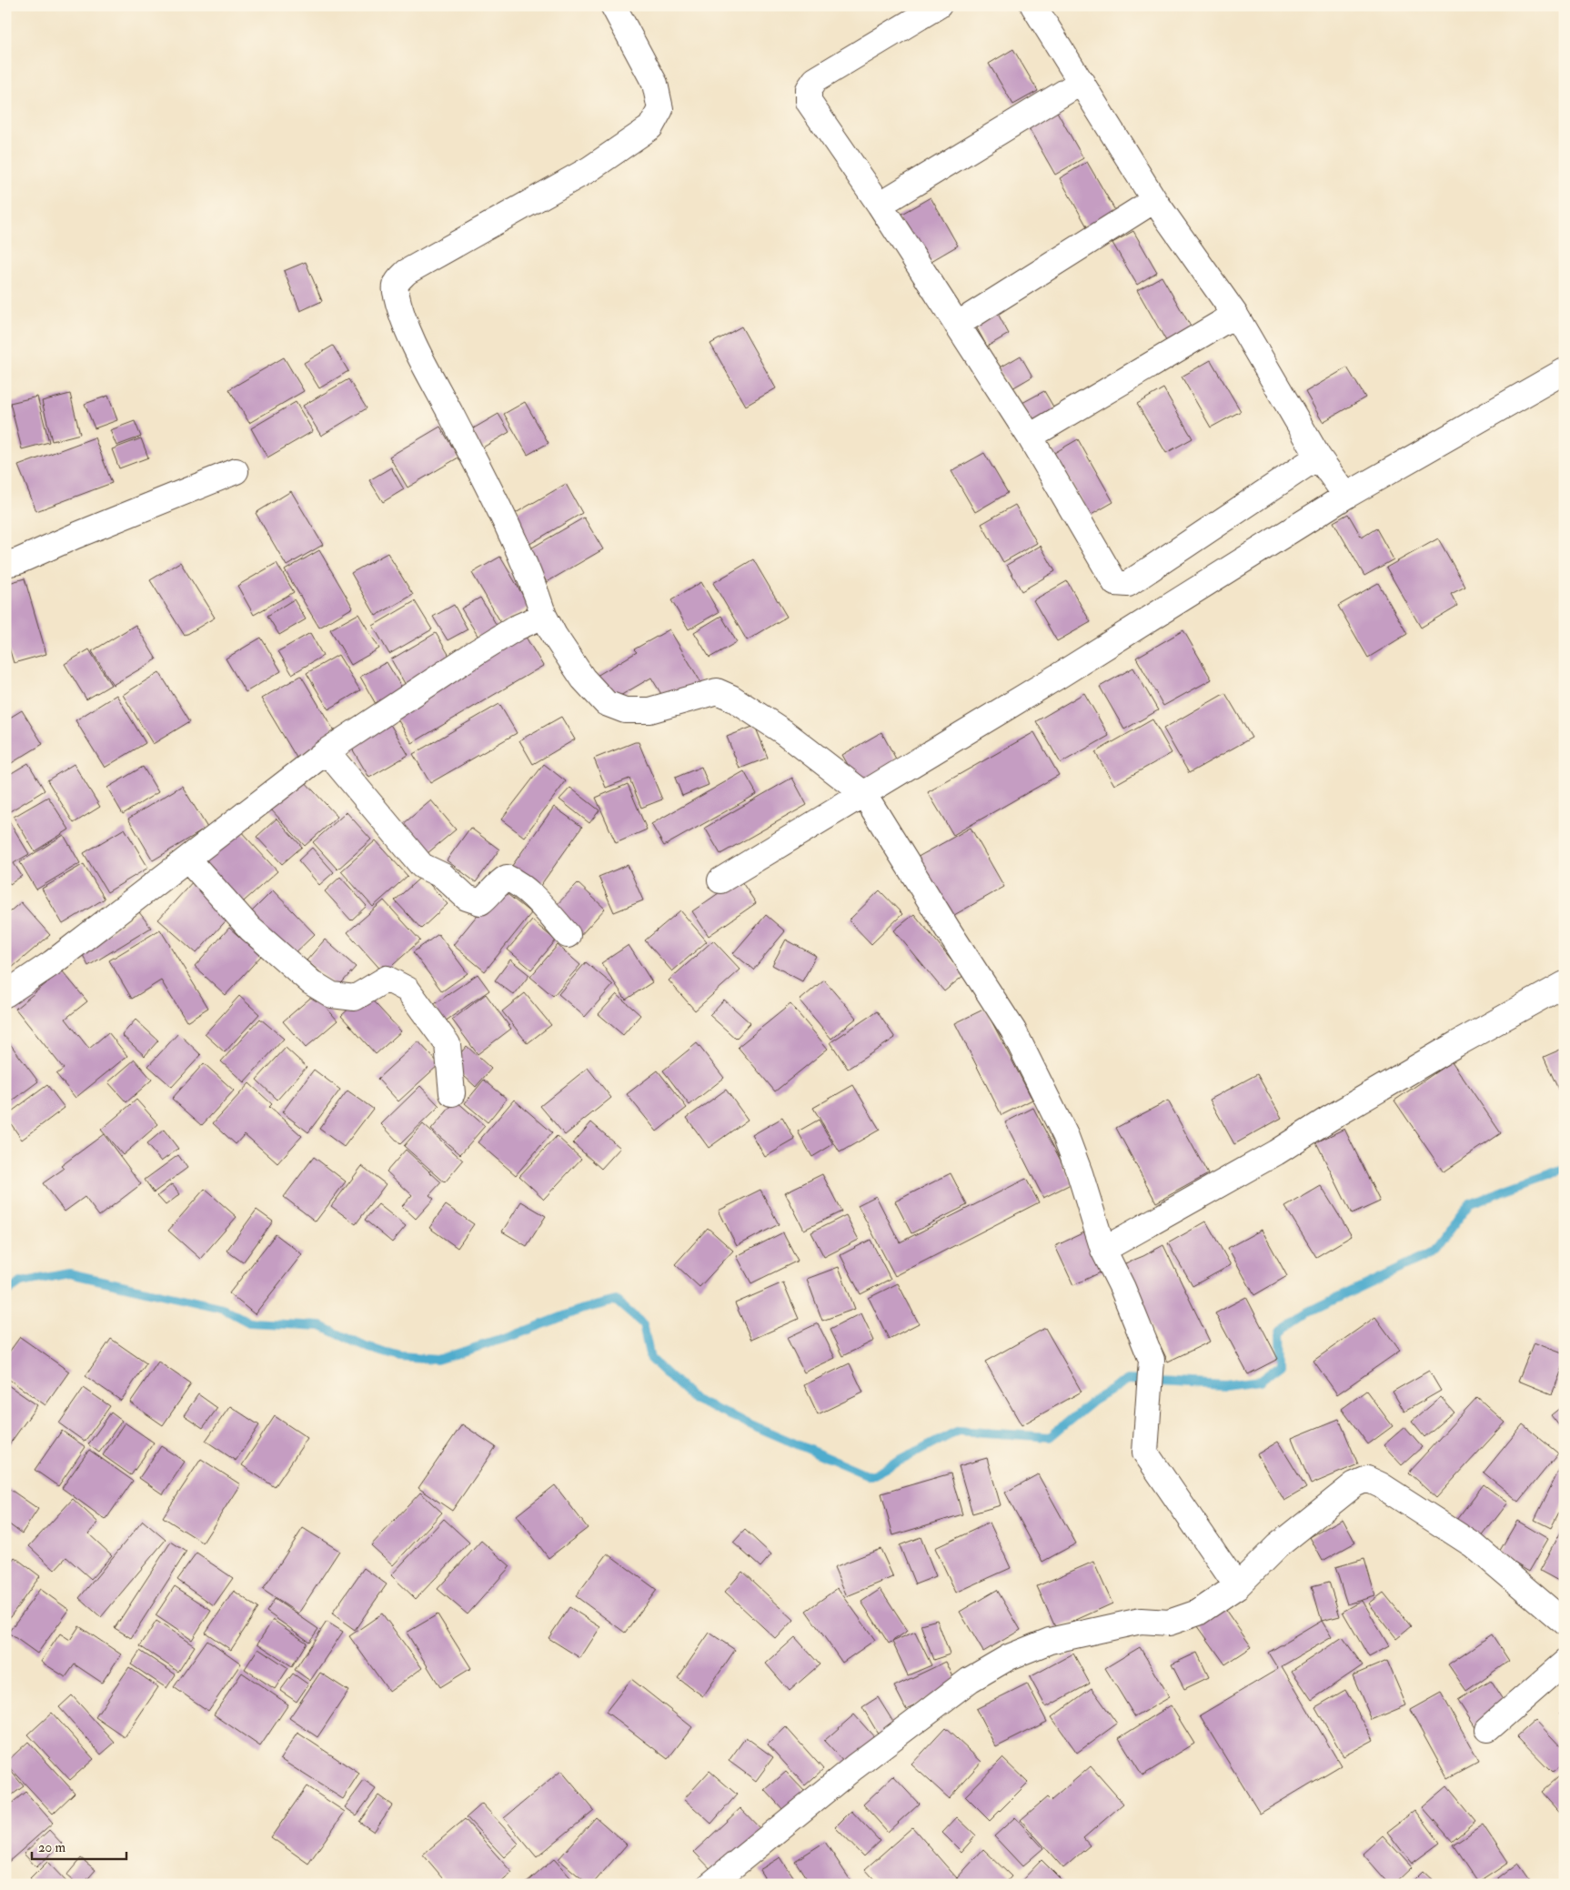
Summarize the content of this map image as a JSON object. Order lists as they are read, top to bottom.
{
  "scale_bar": "20 m"
}
